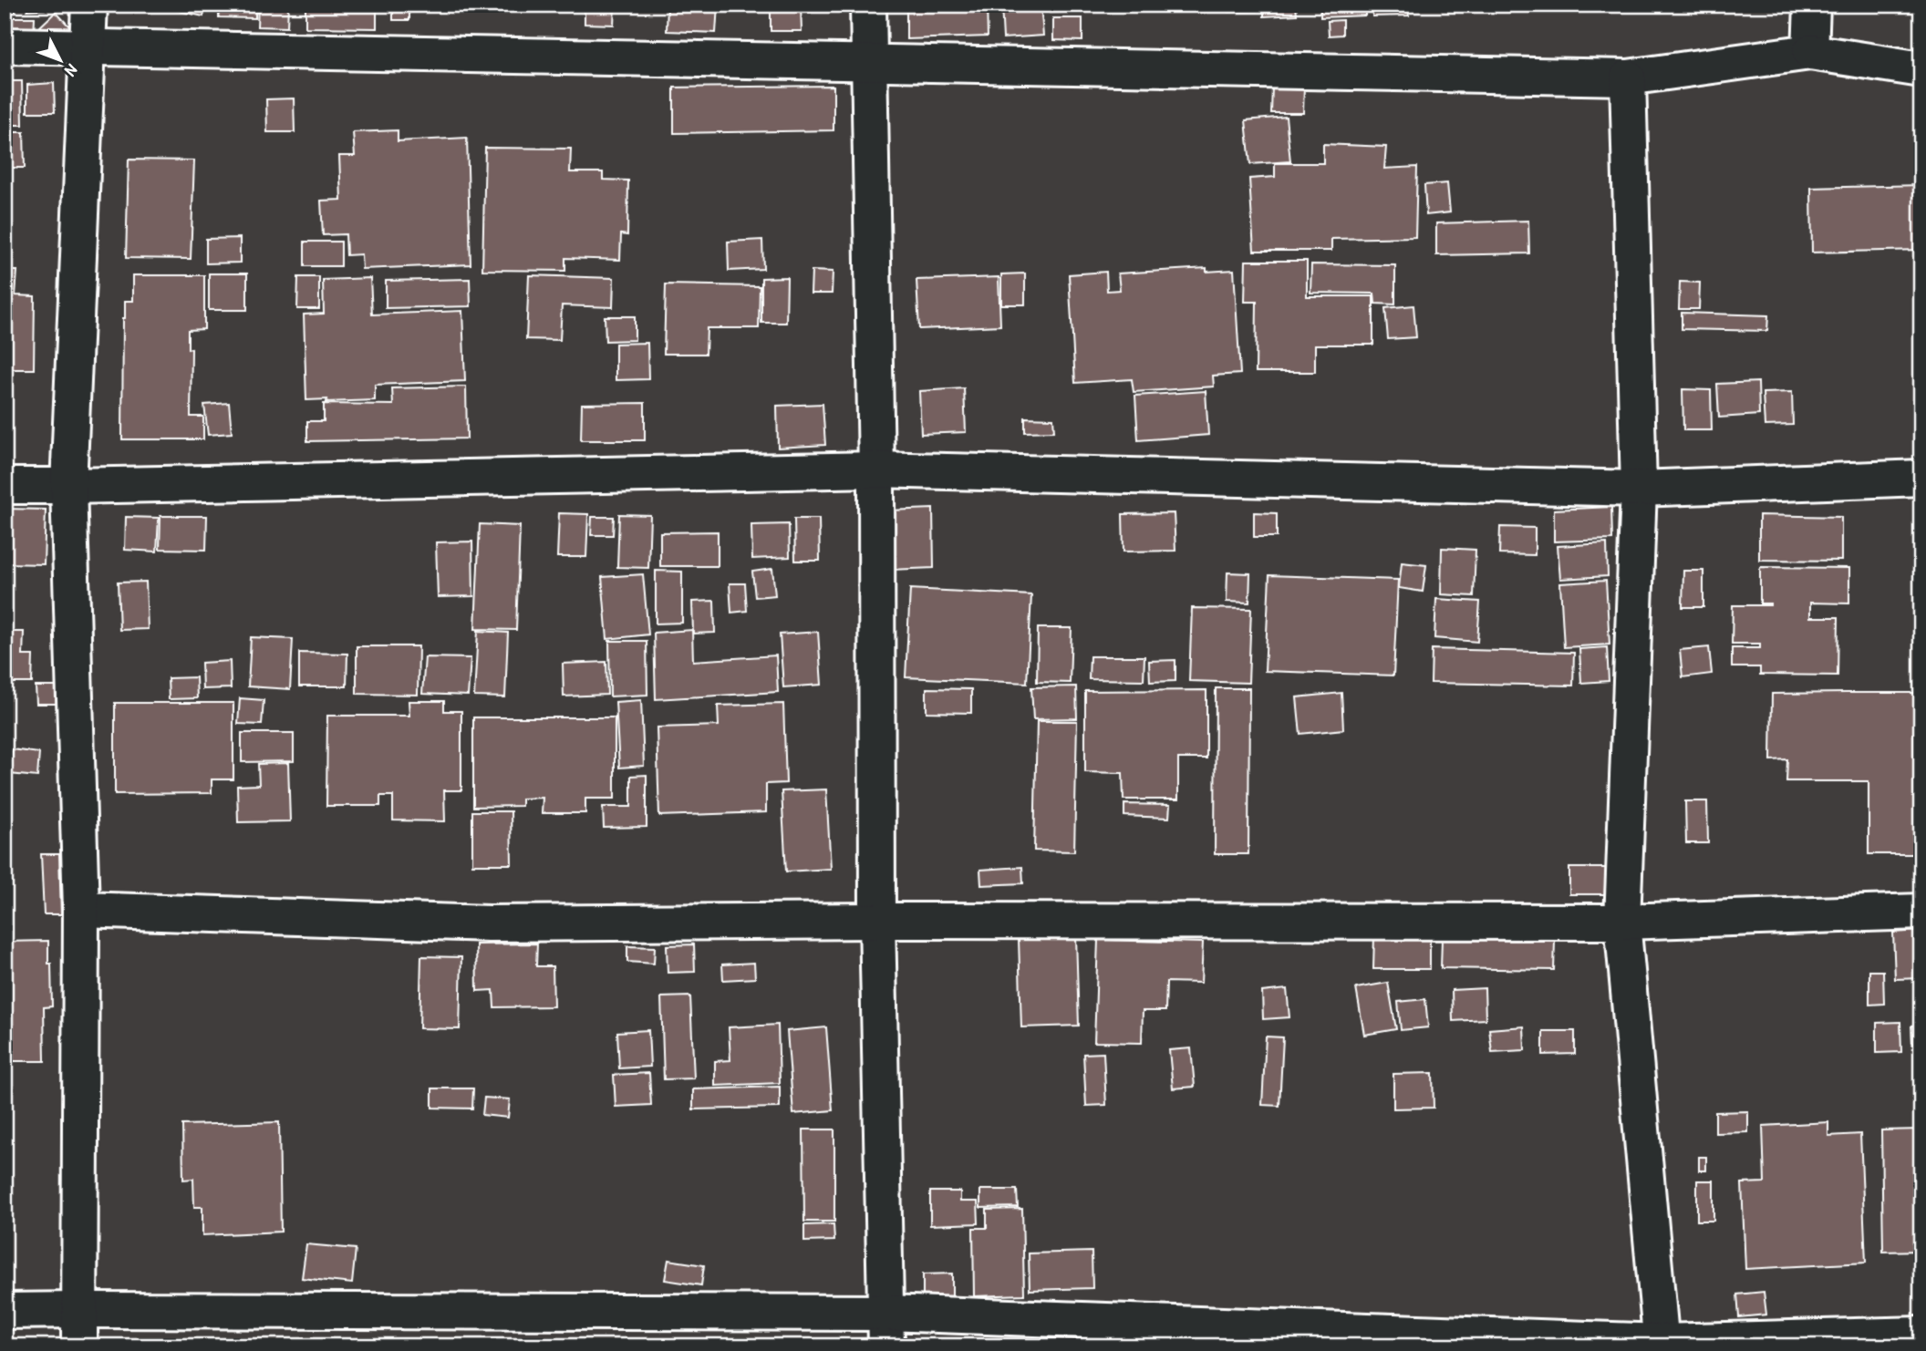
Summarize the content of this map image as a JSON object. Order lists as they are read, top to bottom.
{
  "north": "bottom right"
}
